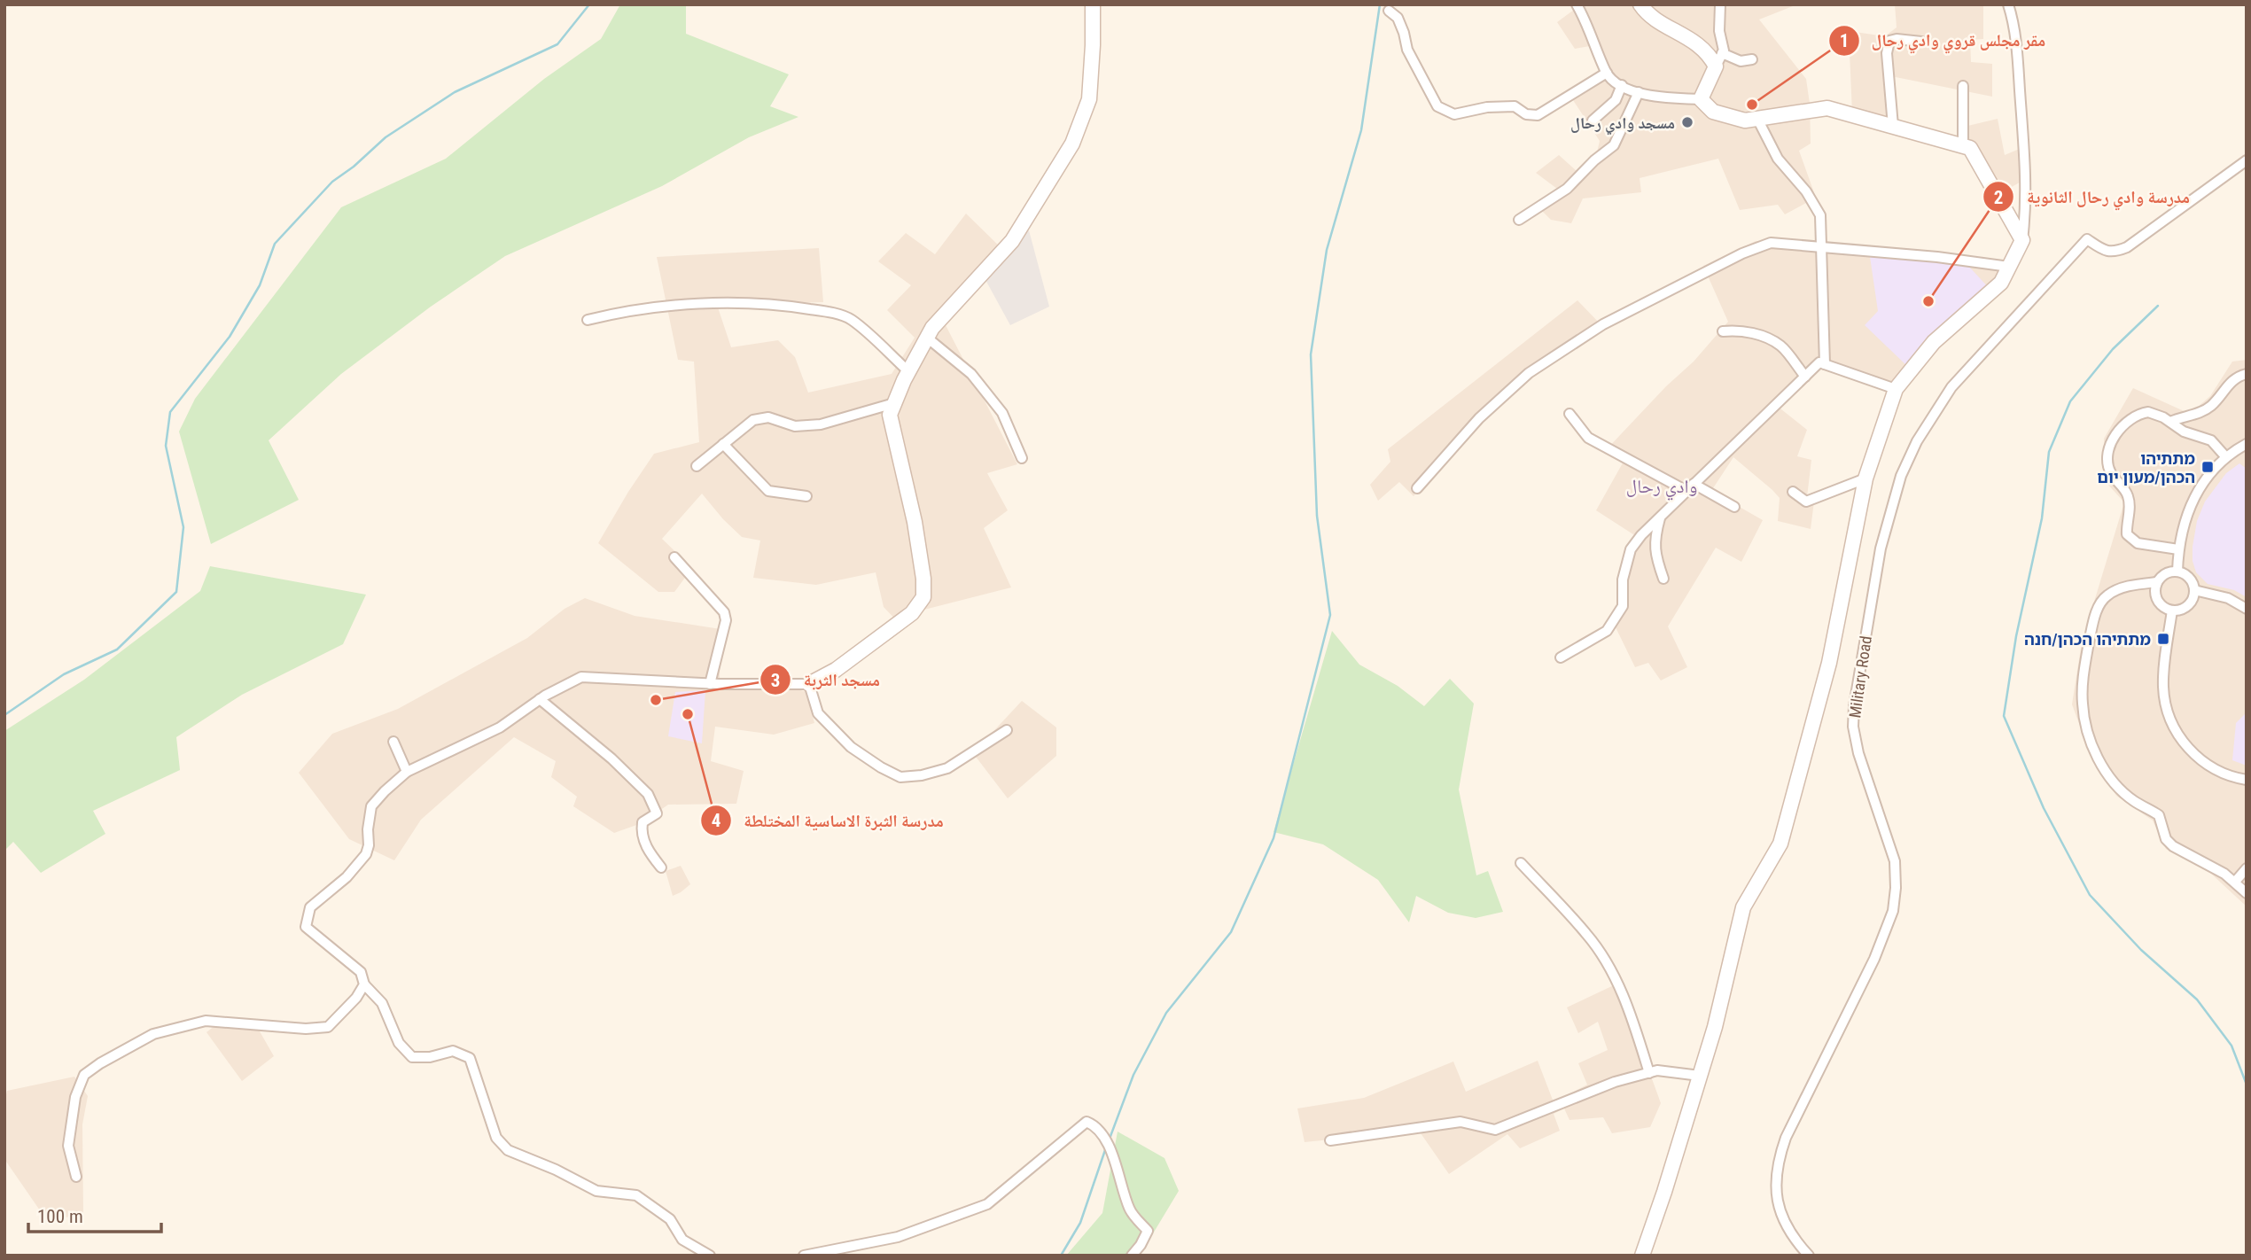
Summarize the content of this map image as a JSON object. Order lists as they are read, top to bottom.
{
  "streets": {
    "street": ["Military Road"]
  },
  "districts": ["وادي رحال"],
  "places": {
    "other": [
      "مقر مجلس قروي وادي رحال",
      "مسجد وادي رحال",
      "مدرسة وادي رحال الثانوية",
      "مسجد الثربة",
      "مدرسة الثبرة الاساسية المختلطة"
    ],
    "transit": ["מתתיהו הכהן/מעון יום", "מתתיהו הכהן/חנה"]
  },
  "scale_bar": "100 m"
}
